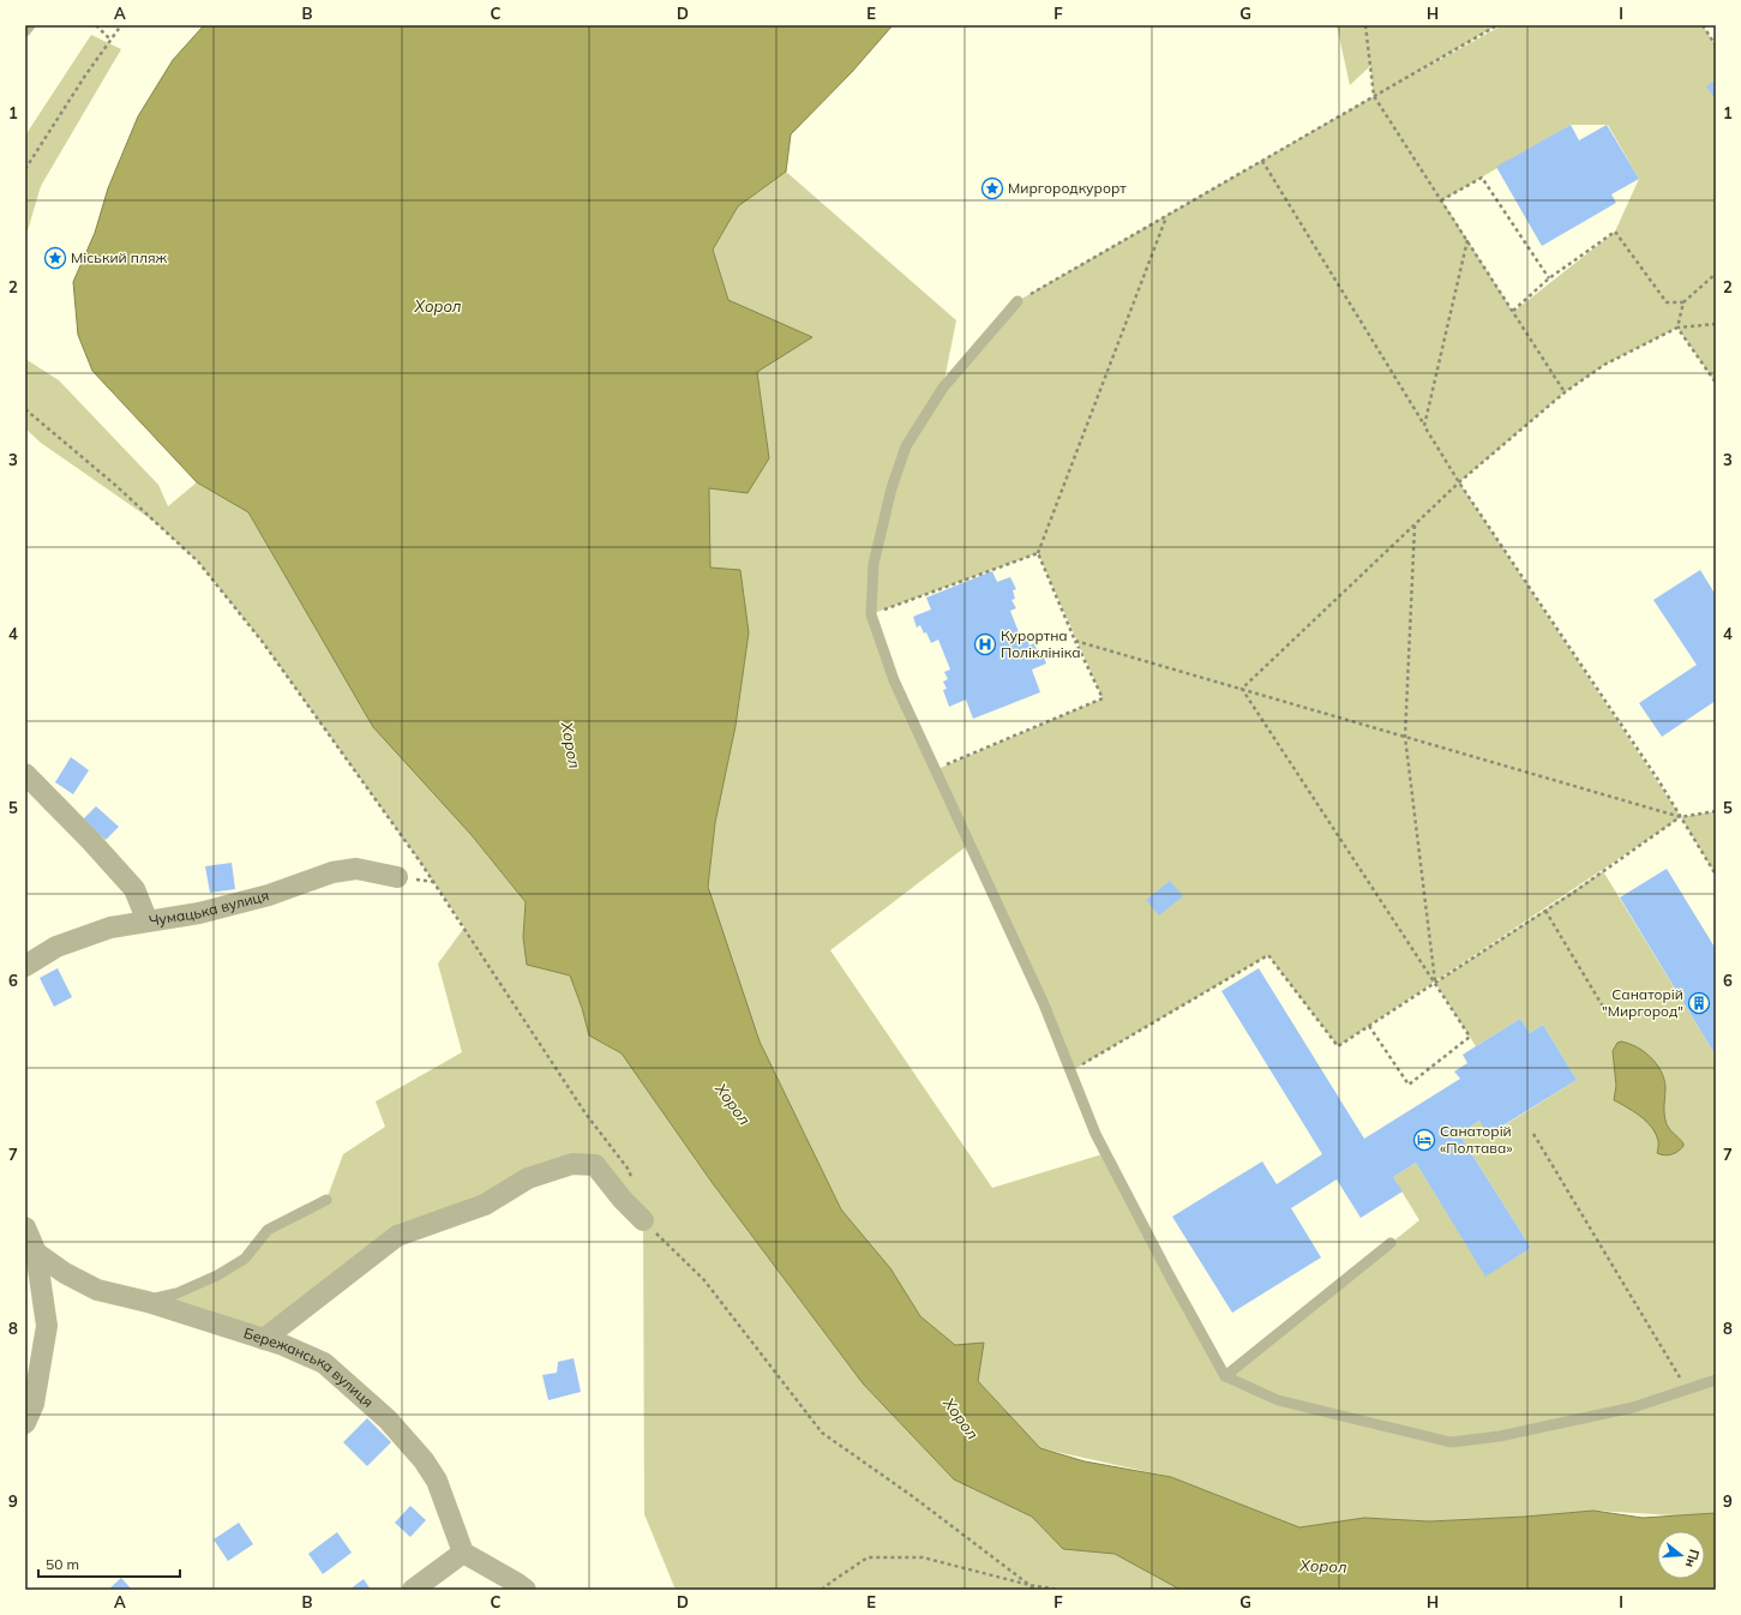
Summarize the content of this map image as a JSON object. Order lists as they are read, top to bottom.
{
  "streets": {
    "street": ["Чумацька вулиця", "Бережанська вулиця"]
  },
  "water": ["Хорол"],
  "places": {
    "place": ["Миргородкурорт", "Міський пляж"],
    "hospital": ["Курортна Поліклініка"],
    "building": ["Санаторій \"Миргород\""],
    "hotel": ["Санаторій «Полтава»"]
  },
  "scale_bar": "50 m",
  "north": "right",
  "grid": {
    "columns": [
      "A",
      "B",
      "C",
      "D",
      "E",
      "F",
      "G",
      "H",
      "I"
    ],
    "rows": [
      "1",
      "2",
      "3",
      "4",
      "5",
      "6",
      "7",
      "8",
      "9"
    ]
  }
}
